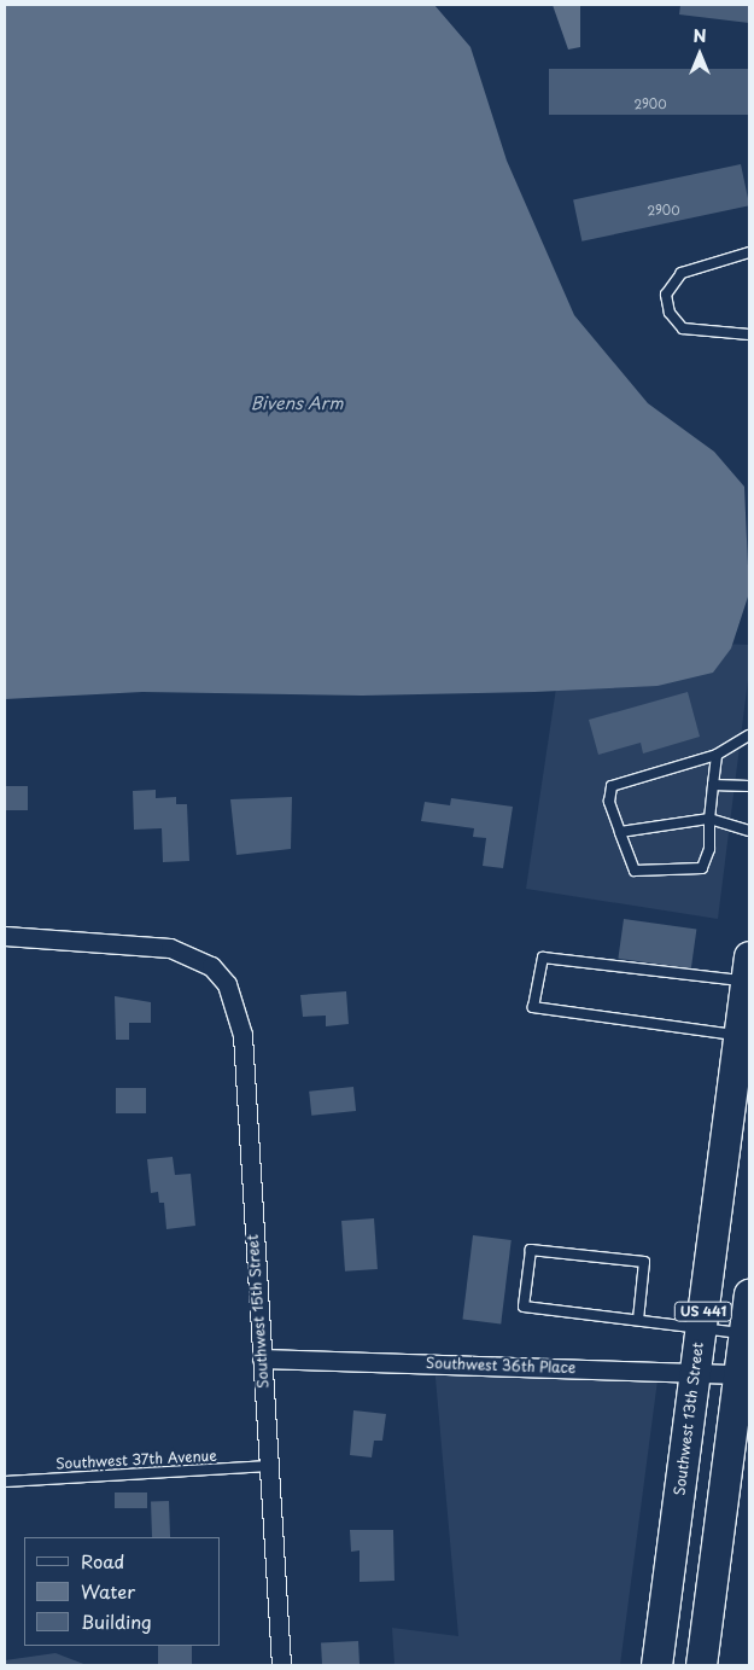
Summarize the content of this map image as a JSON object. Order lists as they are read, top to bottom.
{
  "streets": {
    "main road": ["US 441", "Southwest 13th Street"],
    "street": ["Southwest 15th Street", "Southwest 36th Place"],
    "lane": ["Southwest 37th Avenue"]
  },
  "crossings": [
    ["Southwest 15th Street", "Southwest 36th Place"],
    ["Southwest 15th Street", "Southwest 37th Avenue"],
    ["US 441", "Southwest 36th Place"],
    ["Southwest 36th Place", "Southwest 13th Street"]
  ],
  "water": ["Bivens Arm"],
  "house_numbers": ["2900", "2900"],
  "legend": ["Road", "Water", "Building"],
  "north": "top"
}
